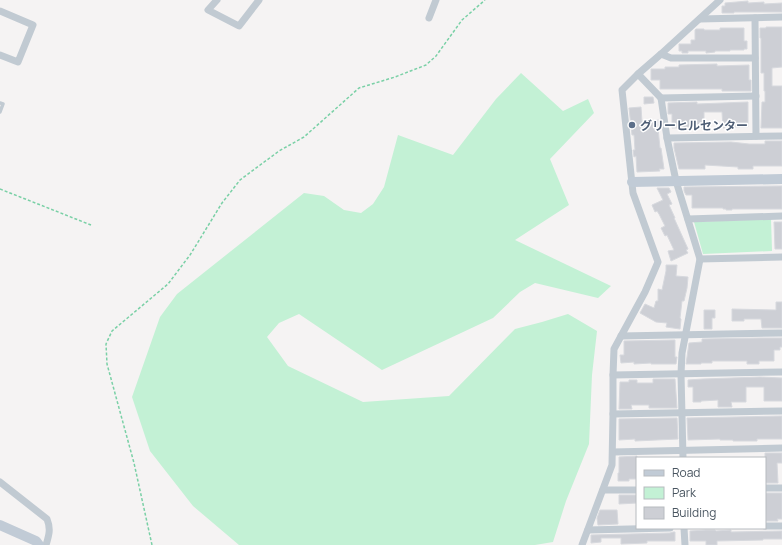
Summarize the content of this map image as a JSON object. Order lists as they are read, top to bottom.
{
  "places": ["グリーヒルセンター"],
  "legend": ["Road", "Park", "Building"]
}
